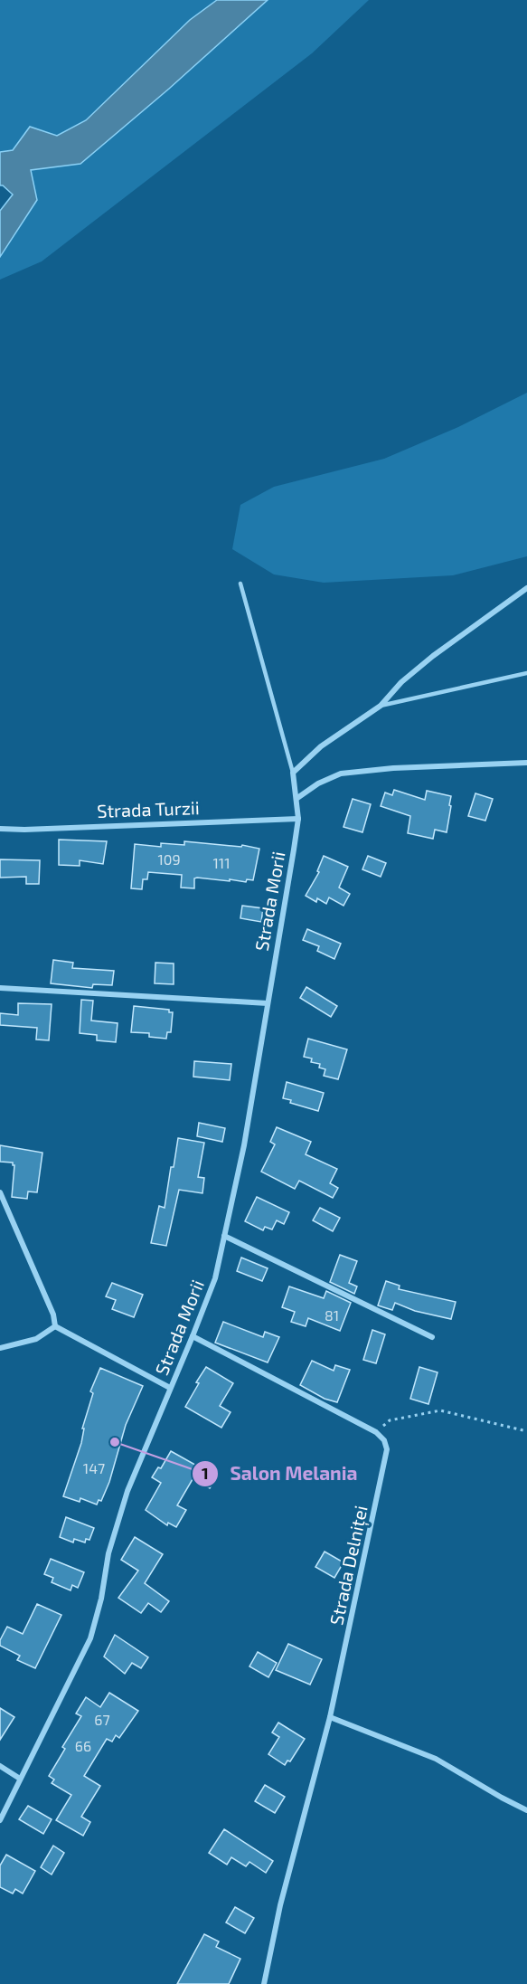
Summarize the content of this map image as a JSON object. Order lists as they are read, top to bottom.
{
  "streets": {
    "street": ["Strada Turzii", "Strada Morii", "Strada Delniței"]
  },
  "crossings": [
    ["Strada Turzii", "Strada Morii"]
  ],
  "places": ["Salon Melania"],
  "house_numbers": [
    "109",
    "111",
    "81",
    "147",
    "67",
    "66"
  ]
}
